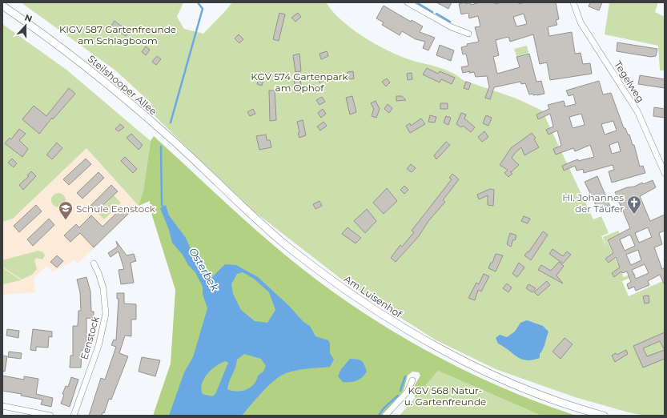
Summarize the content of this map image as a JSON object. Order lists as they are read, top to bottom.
{
  "streets": {
    "main road": ["Steilshooper Allee", "Am Luisenhof"],
    "street": ["Tegelweg", "Eenstock"]
  },
  "crossings": [
    ["Steilshooper Allee", "Am Luisenhof"]
  ],
  "water": ["Osterbek"],
  "parks": ["KlGV 587 Gartenfreunde am Schlagboom", "KGV 574 Gartenpark am Ophof", "KGV 568 Natur- u. Gartenfreunde"],
  "places": {
    "church": ["Hl. Johannes der Täufer"],
    "school or university": ["Schule Eenstock"]
  },
  "north": "top"
}
